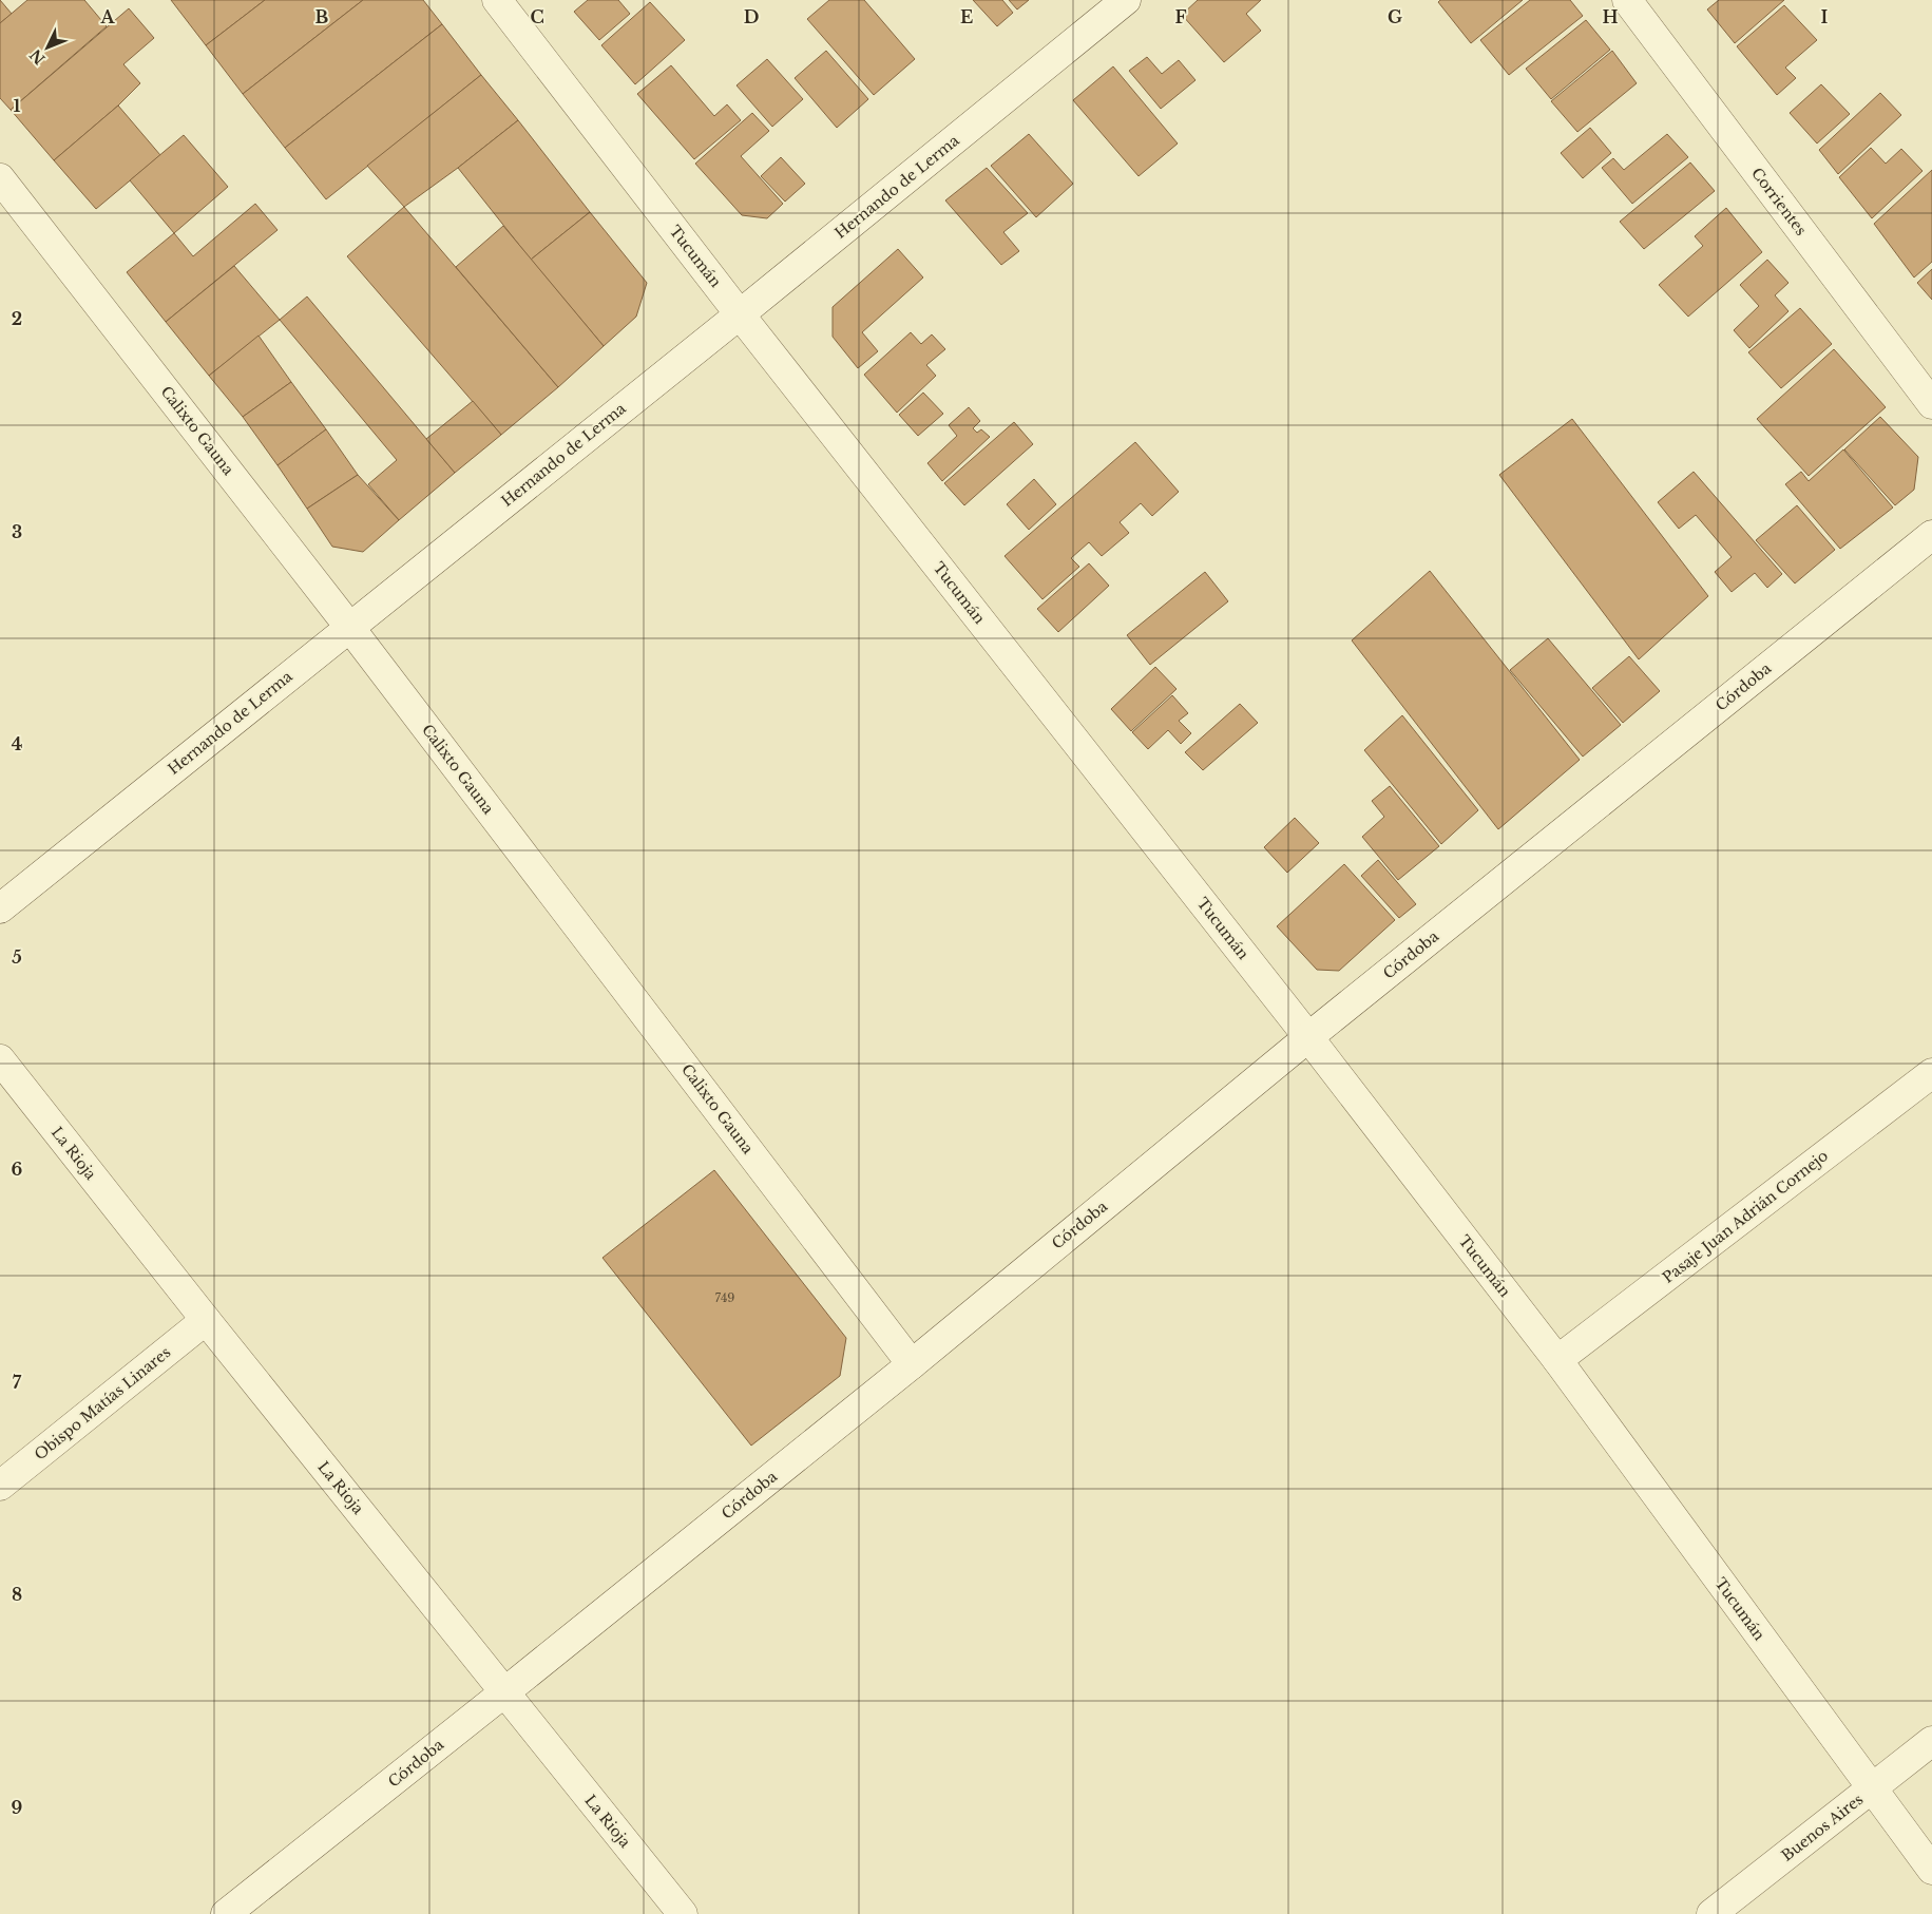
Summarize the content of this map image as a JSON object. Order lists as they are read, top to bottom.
{
  "streets": {
    "street": [
      "Hernando de Lerma",
      "Corrientes",
      "Tucumán",
      "Calixto Gauna",
      "Córdoba",
      "La Rioja",
      "Pasaje Juan Adrián Cornejo",
      "Obispo Matías Linares",
      "Buenos Aires"
    ]
  },
  "crossings": [
    ["Hernando de Lerma", "Tucumán"],
    ["Hernando de Lerma", "Calixto Gauna"],
    ["Tucumán", "Córdoba"],
    ["Tucumán", "Pasaje Juan Adrián Cornejo"],
    ["Tucumán", "Buenos Aires"],
    ["Calixto Gauna", "Córdoba"],
    ["Córdoba", "La Rioja"],
    ["La Rioja", "Obispo Matías Linares"]
  ],
  "house_numbers": ["749"],
  "north": "bottom left",
  "grid": {
    "columns": [
      "A",
      "B",
      "C",
      "D",
      "E",
      "F",
      "G",
      "H",
      "I"
    ],
    "rows": [
      "1",
      "2",
      "3",
      "4",
      "5",
      "6",
      "7",
      "8",
      "9"
    ]
  }
}
